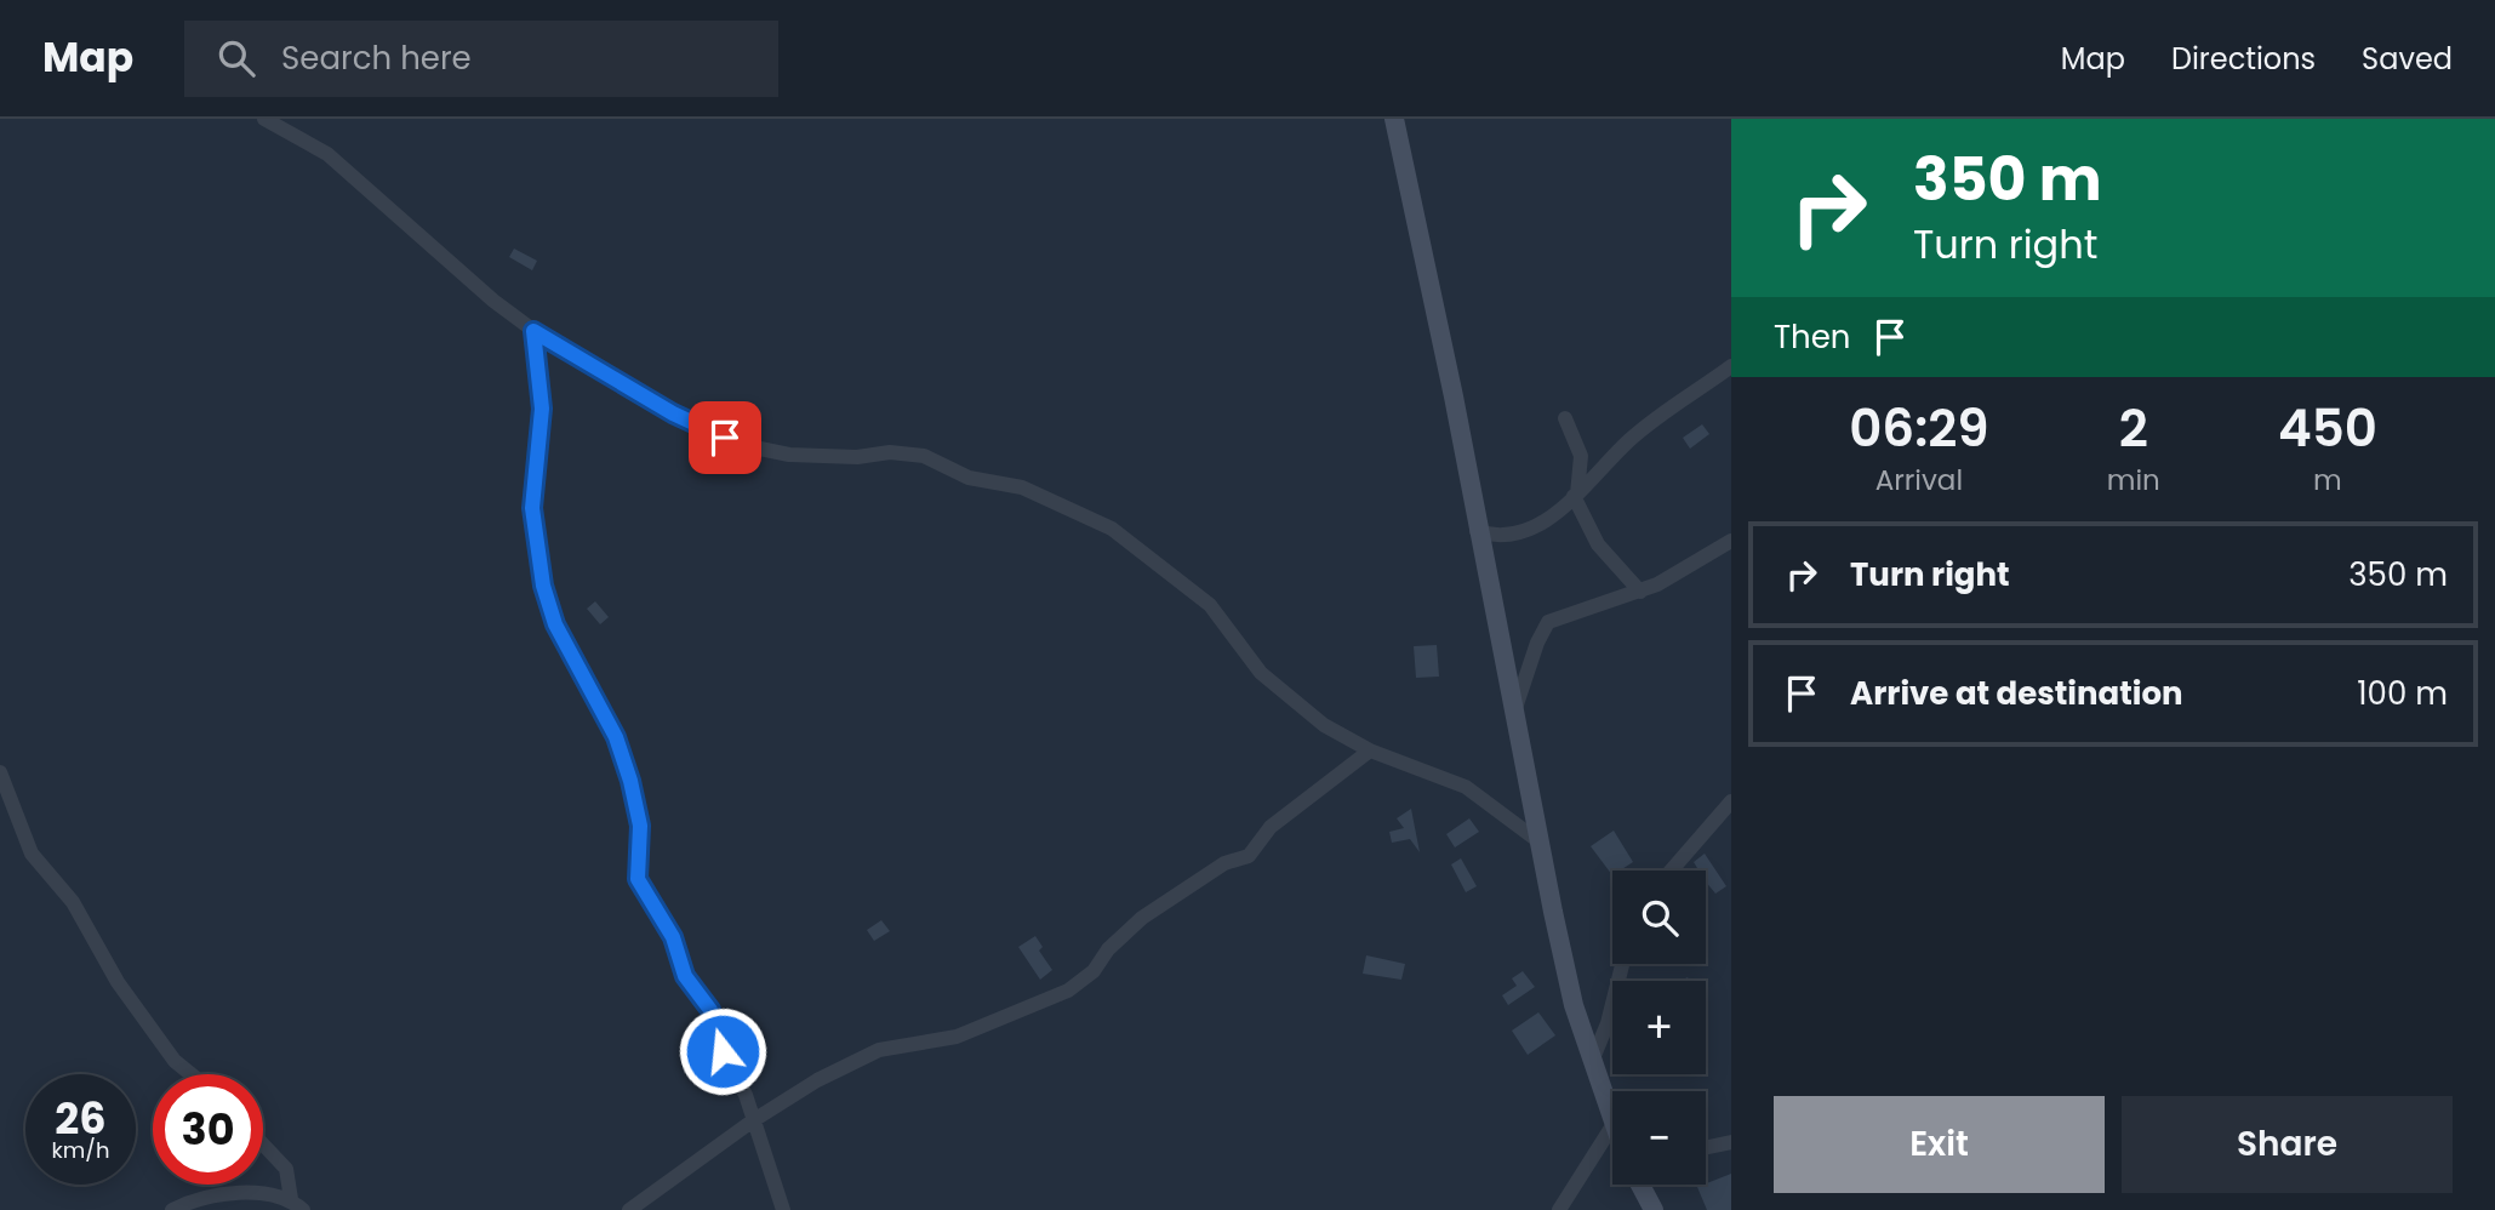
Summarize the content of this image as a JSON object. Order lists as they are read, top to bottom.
{
  "page": {
    "header": "Map",
    "search": "Search here",
    "nav": ["Map", "Directions", "Saved"],
    "turn": ["350 m", "Turn right"],
    "then": "Then",
    "eta": [
      "06:29",
      "Arrival",
      "2",
      "min",
      "450",
      "m"
    ],
    "list": [
      {
        "name": "Turn right",
        "value": "350 m"
      },
      {
        "name": "Arrive at destination",
        "value": "100 m"
      }
    ],
    "map_buttons": ["+", "−"],
    "speed": "26 km/h",
    "limit": "30",
    "buttons": ["Exit", "Share"]
  }
}
